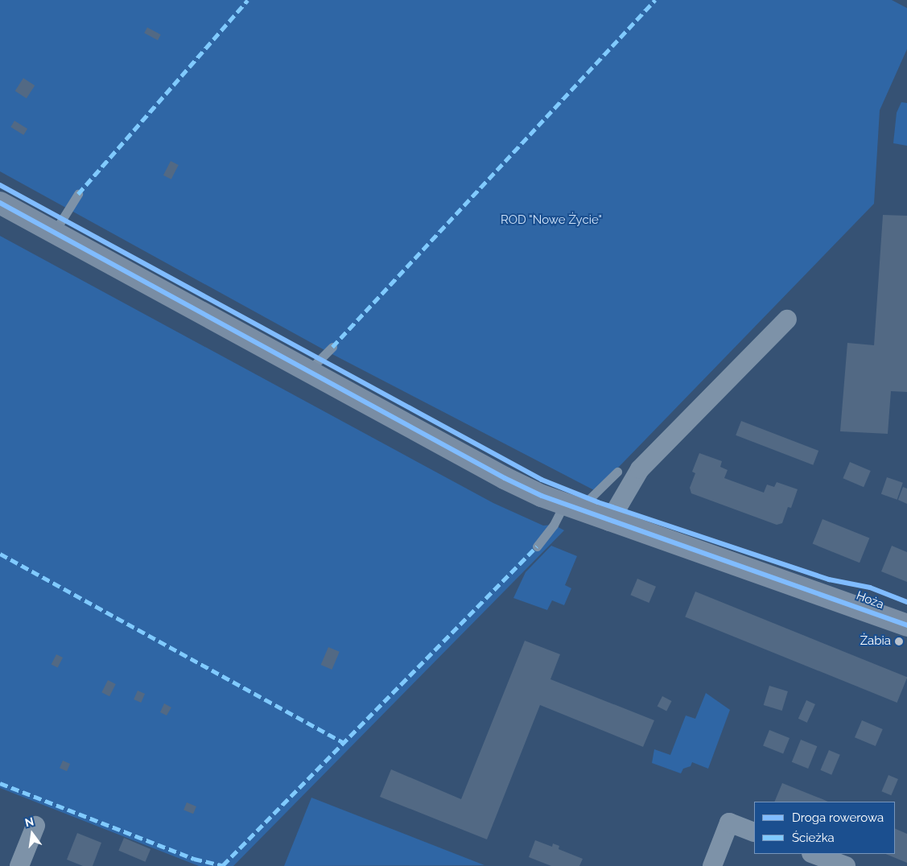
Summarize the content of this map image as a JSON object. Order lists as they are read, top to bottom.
{
  "streets": {
    "street": ["Hoża"]
  },
  "parks": ["ROD \"Nowe Życie\""],
  "places": ["Żabia"],
  "legend": ["Droga rowerowa", "Ścieżka"],
  "north": "top"
}
